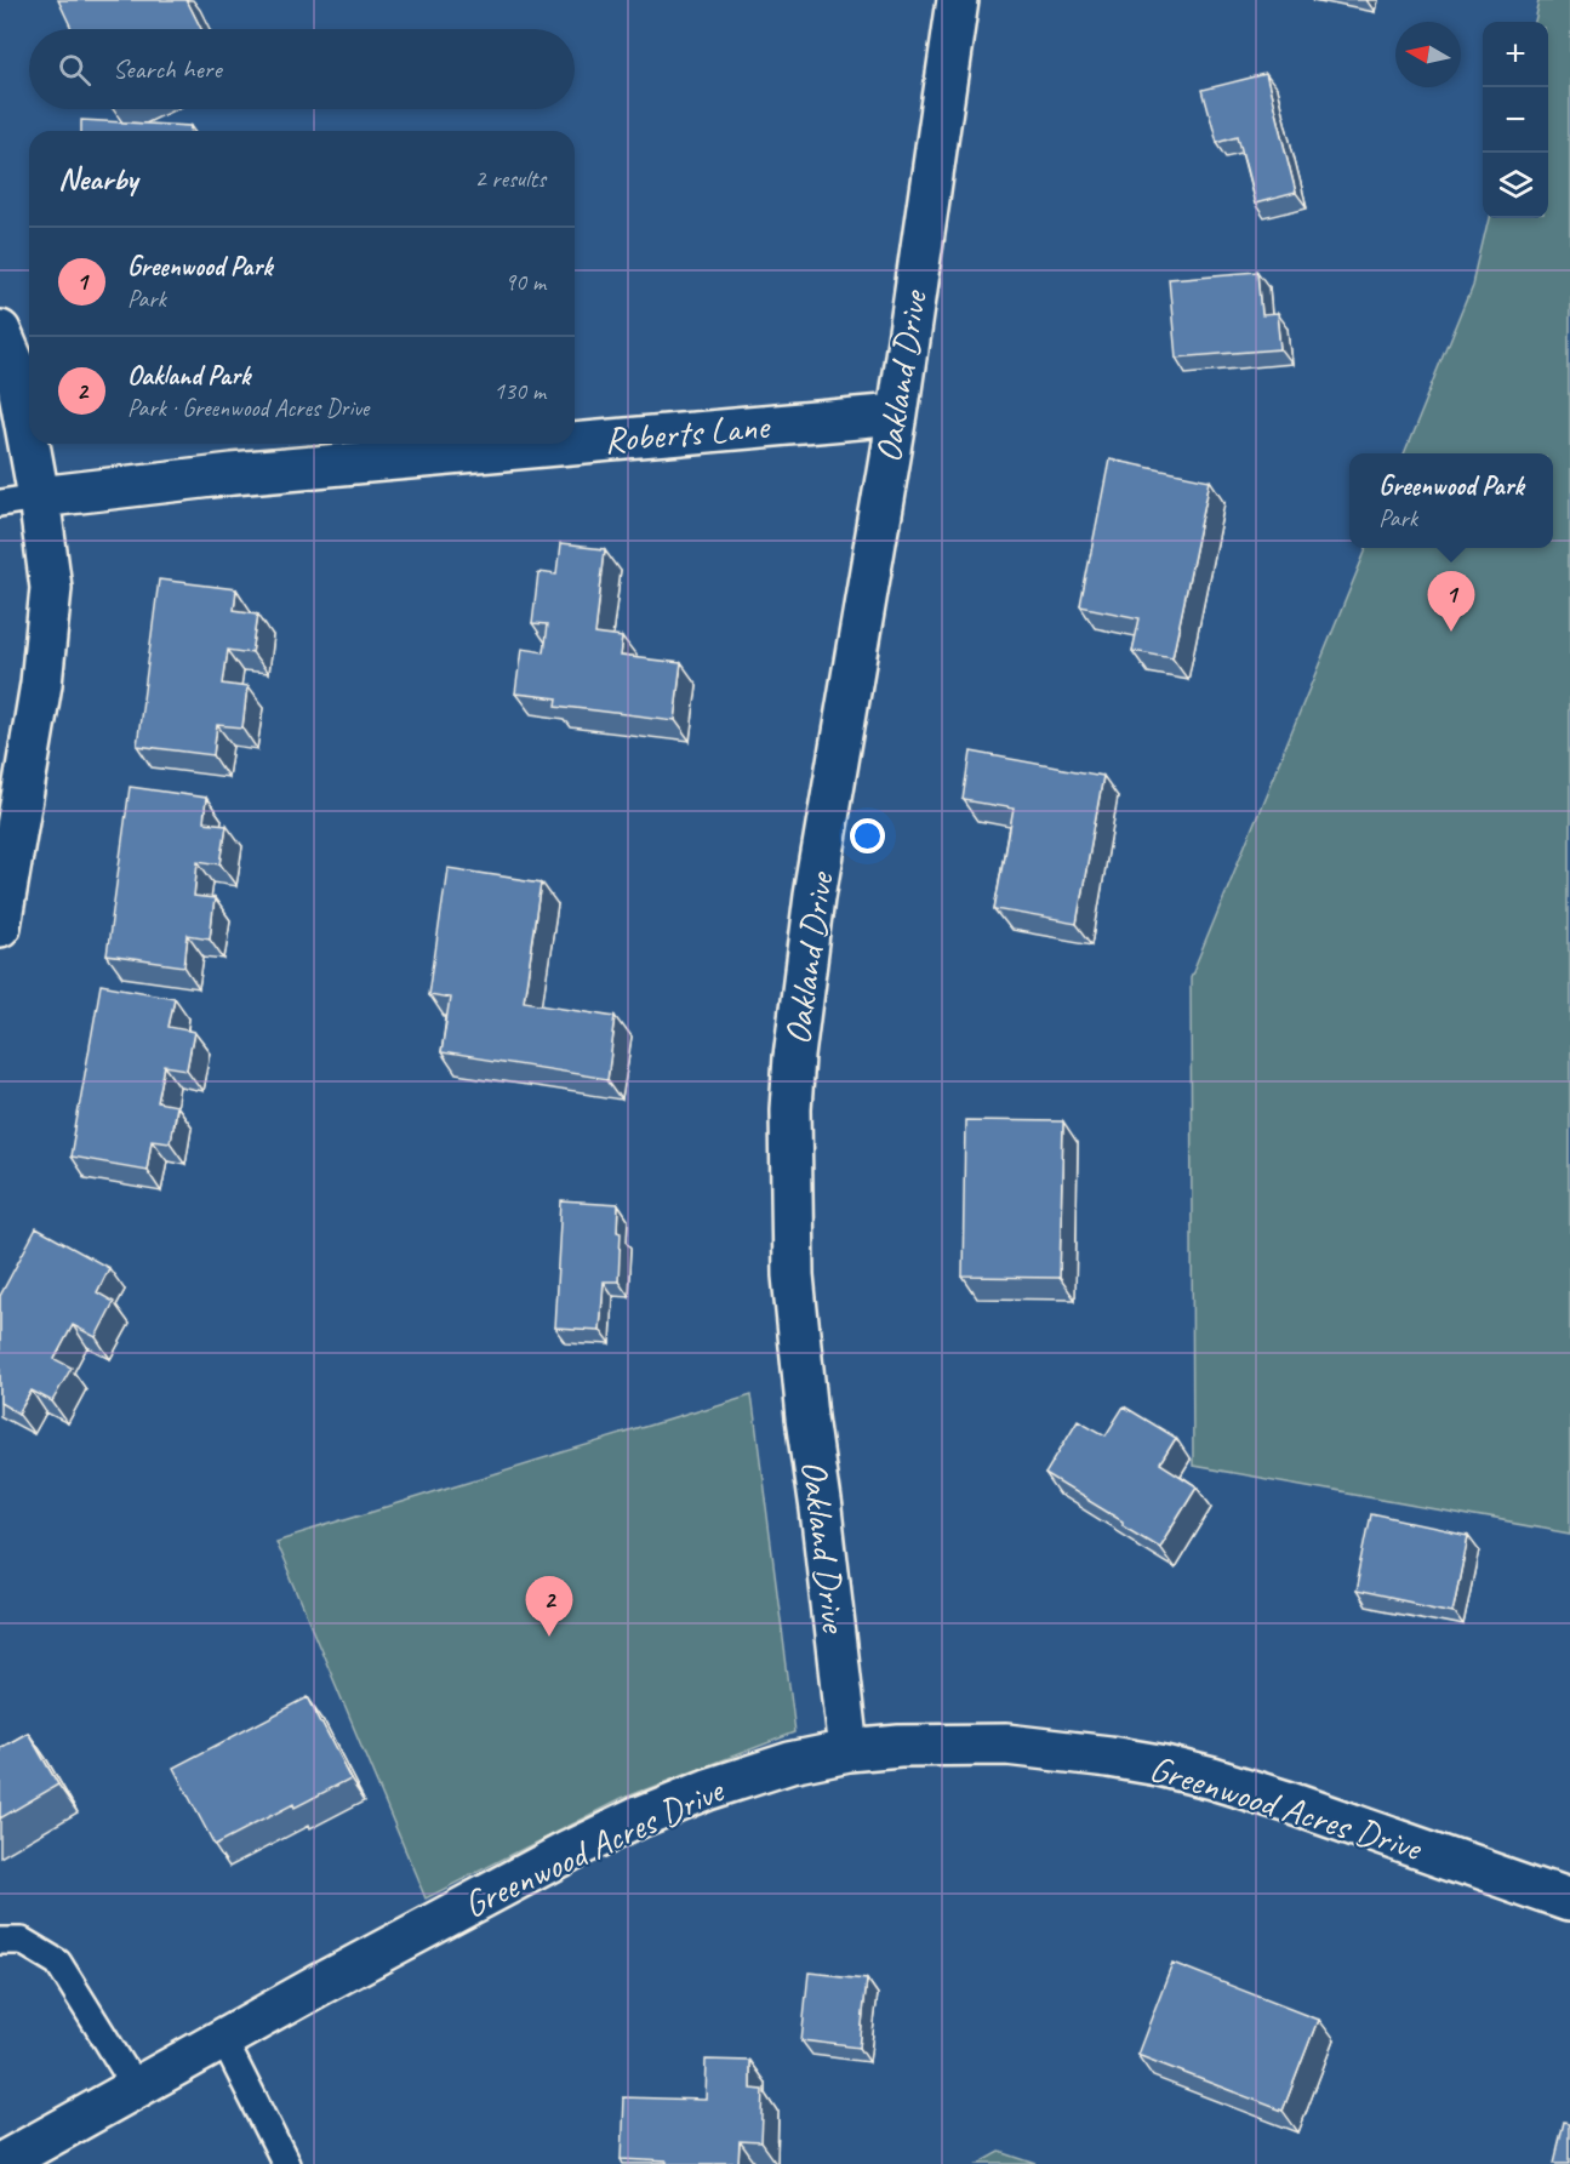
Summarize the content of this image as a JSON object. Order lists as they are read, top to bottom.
{
  "streets": {
    "street": ["Oakland Drive", "Roberts Lane", "Greenwood Acres Drive"]
  },
  "crossings": [
    ["Oakland Drive", "Roberts Lane"],
    ["Oakland Drive", "Greenwood Acres Drive"]
  ],
  "north": "left",
  "page": {
    "map_buttons": ["+", "−"],
    "search": "Search here",
    "heading": ["Nearby", "2 results"],
    "list": [
      {
        "mark": "1",
        "name": "Greenwood Park",
        "note": "Park",
        "value": "90 m"
      },
      {
        "mark": "2",
        "name": "Oakland Park",
        "note": "Park · Greenwood Acres Drive",
        "value": "130 m"
      }
    ],
    "popup": ["Greenwood Park", "Park"],
    "pins": ["1", "2"]
  }
}
